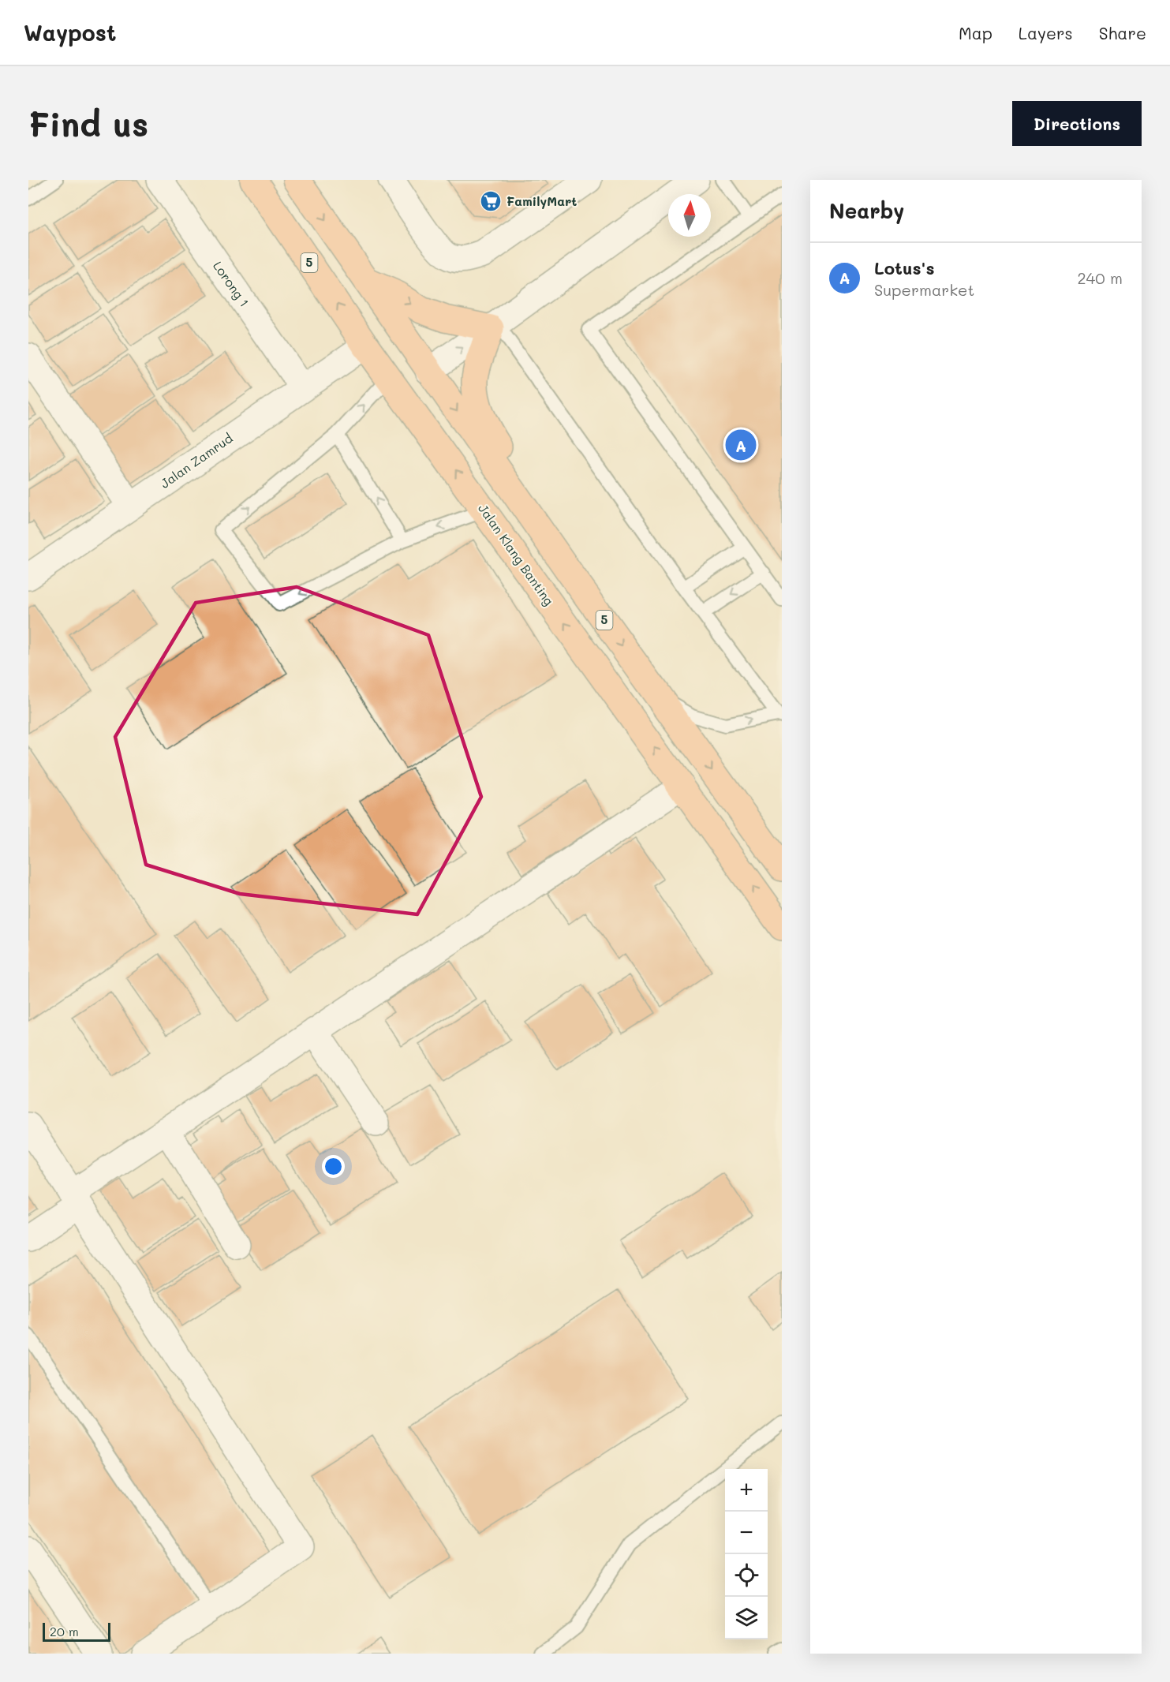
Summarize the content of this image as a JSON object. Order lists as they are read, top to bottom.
{
  "streets": {
    "highway": ["5", "Jalan Klang Banting"],
    "street": ["Lorong 1", "Jalan Zamrud"]
  },
  "crossings": [
    ["Lorong 1", "Jalan Zamrud"],
    ["Jalan Zamrud", "Jalan Klang Banting"]
  ],
  "places": {
    "supermarket": ["FamilyMart"]
  },
  "scale_bar": "20 m",
  "north": "top",
  "page": {
    "header": "Waypost",
    "nav": ["Map", "Layers", "Share"],
    "buttons": "Directions",
    "title": "Find us",
    "heading": "Nearby",
    "list": [
      {
        "mark": "A",
        "name": "Lotus's",
        "note": "Supermarket",
        "value": "240 m"
      }
    ],
    "pins": "A",
    "map_buttons": ["+", "−"],
    "scale": "20 m"
  }
}
